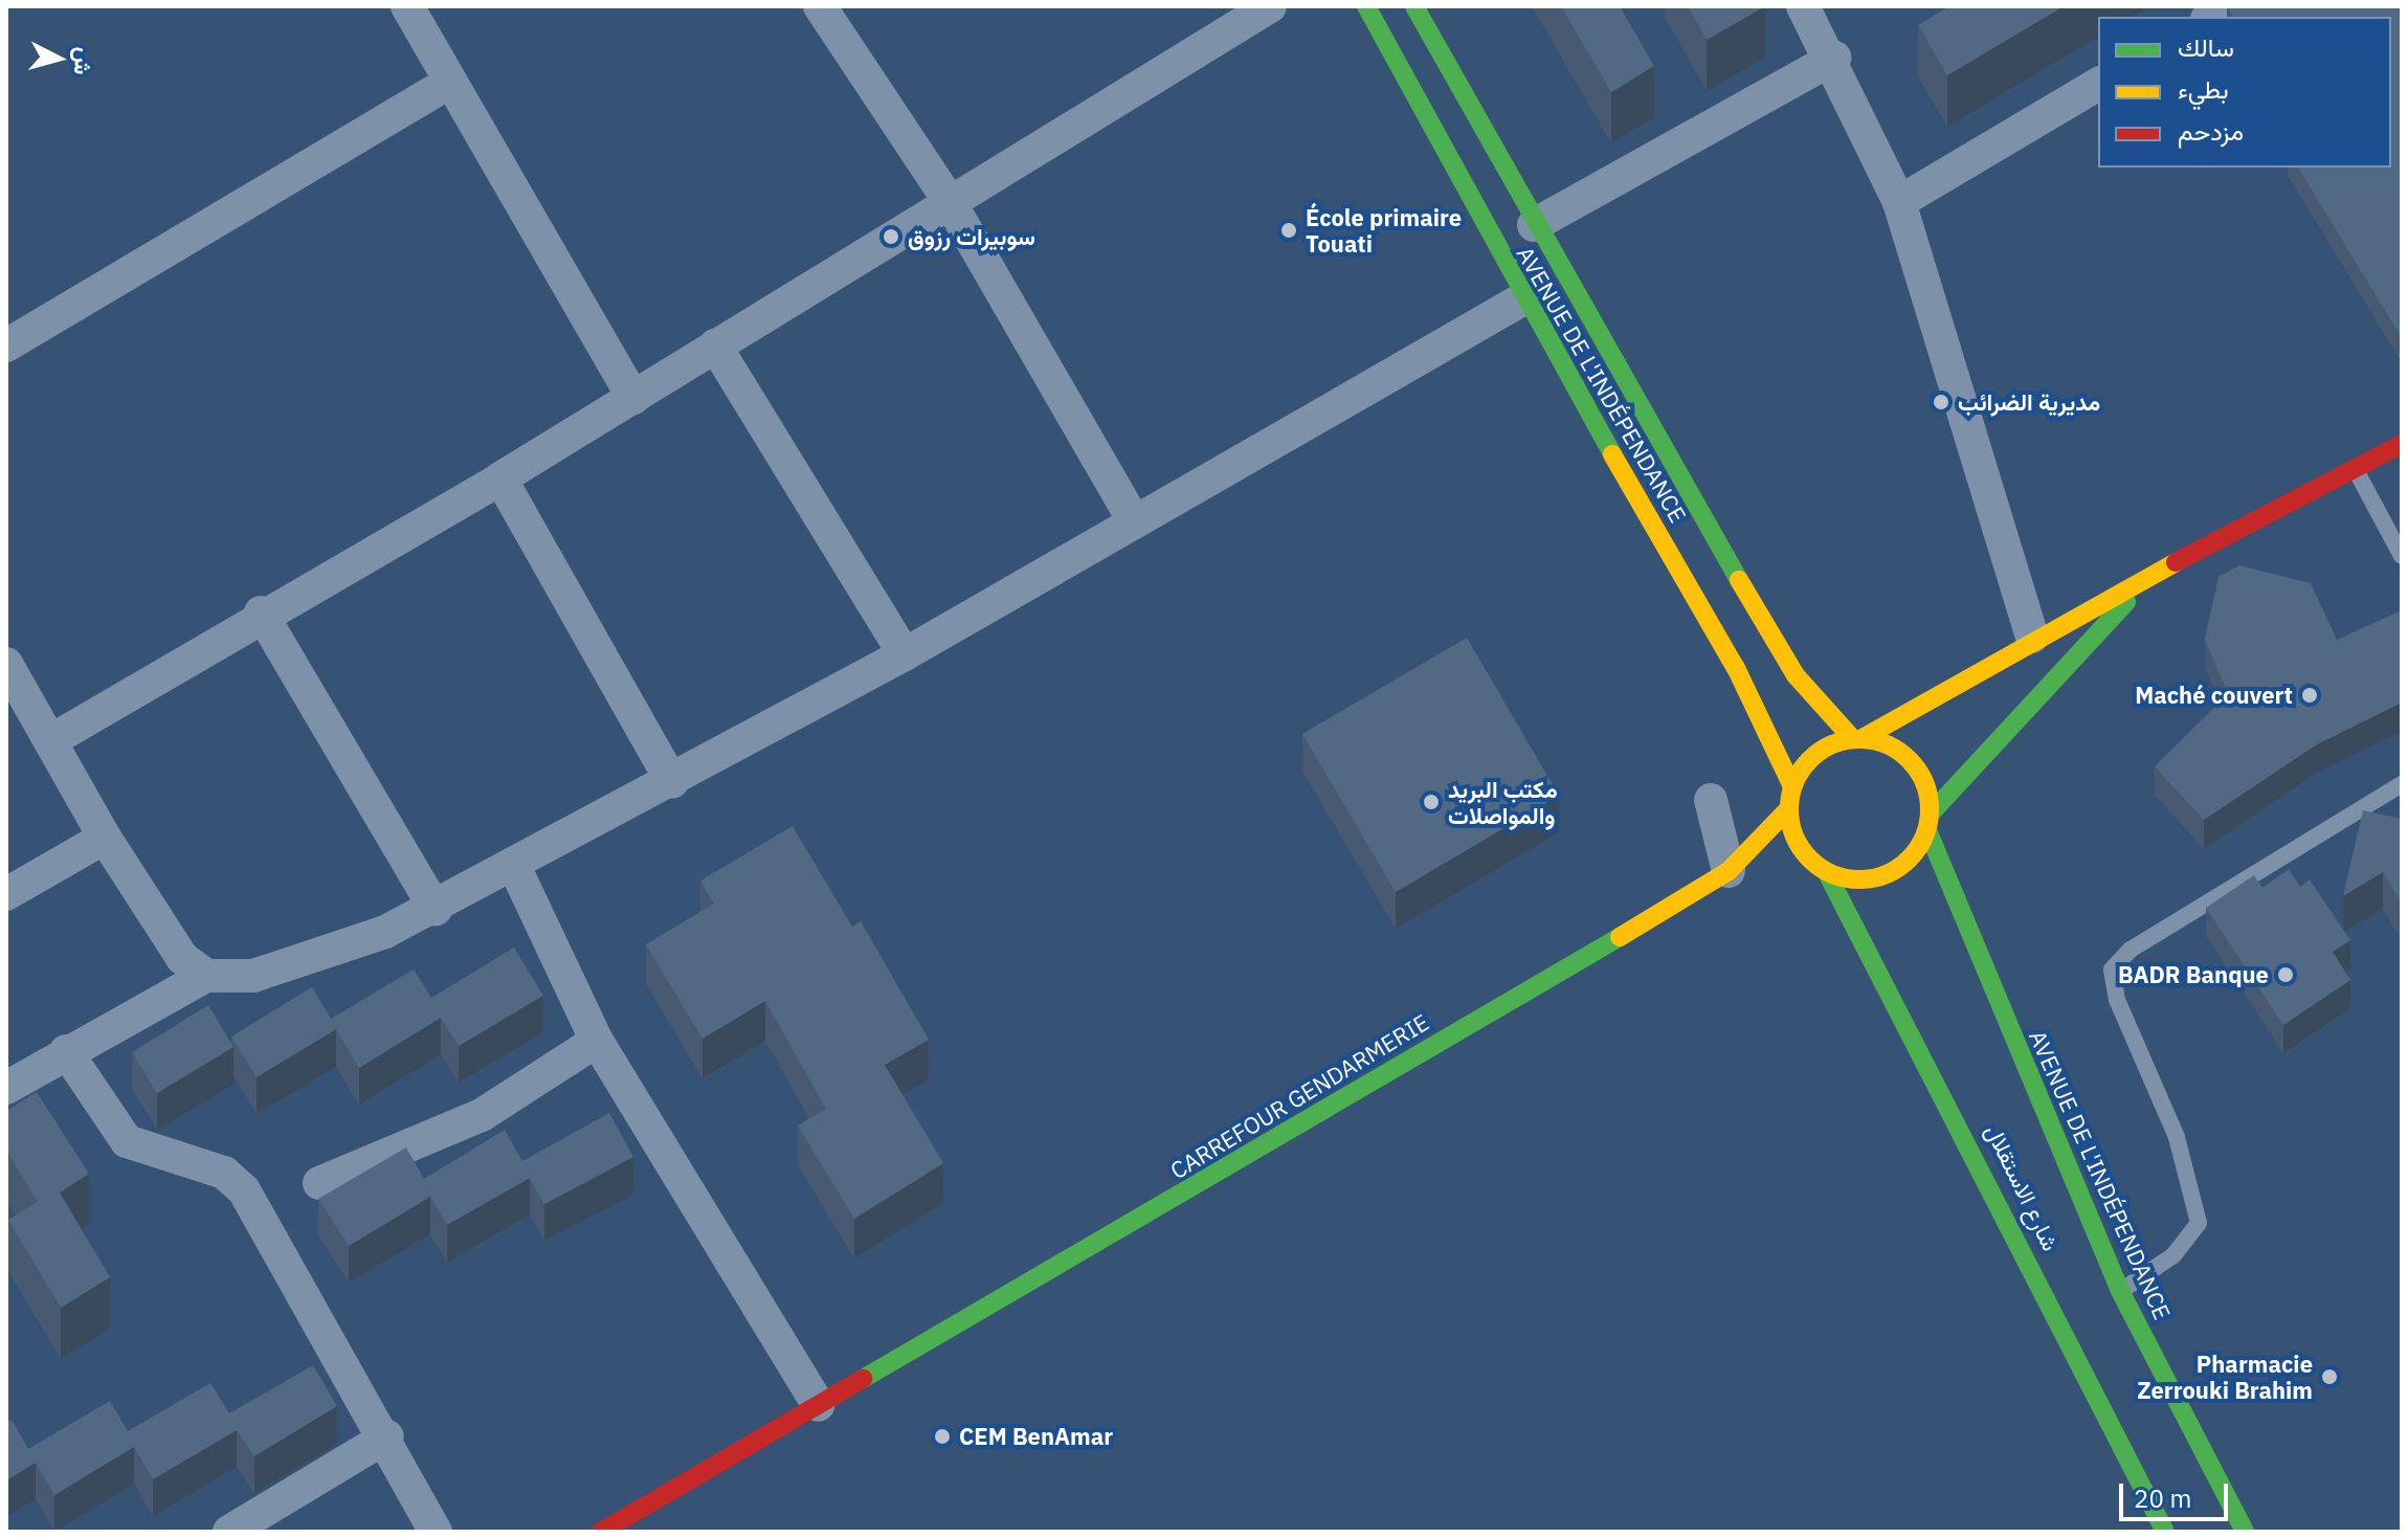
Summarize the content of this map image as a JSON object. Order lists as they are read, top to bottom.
{
  "streets": {
    "main road": ["AVENUE DE L'INDÉPENDANCE", "CARREFOUR GENDARMERIE", "شارع الاستقلال"]
  },
  "crossings": [
    ["AVENUE DE L'INDÉPENDANCE", "CARREFOUR GENDARMERIE"],
    ["AVENUE DE L'INDÉPENDANCE", "شارع الاستقلال"],
    ["CARREFOUR GENDARMERIE", "شارع الاستقلال"]
  ],
  "places": [
    "École primaire Touati",
    "سوبيرات رزوق",
    "مديرية الضرائب",
    "Maché couvert",
    "مكتب البريد والمواصلات",
    "BADR Banque",
    "Pharmacie Zerrouki Brahim",
    "CEM BenAmar"
  ],
  "legend": ["سالك", "بطيء", "مزدحم"],
  "scale_bar": "20 m",
  "north": "right"
}
